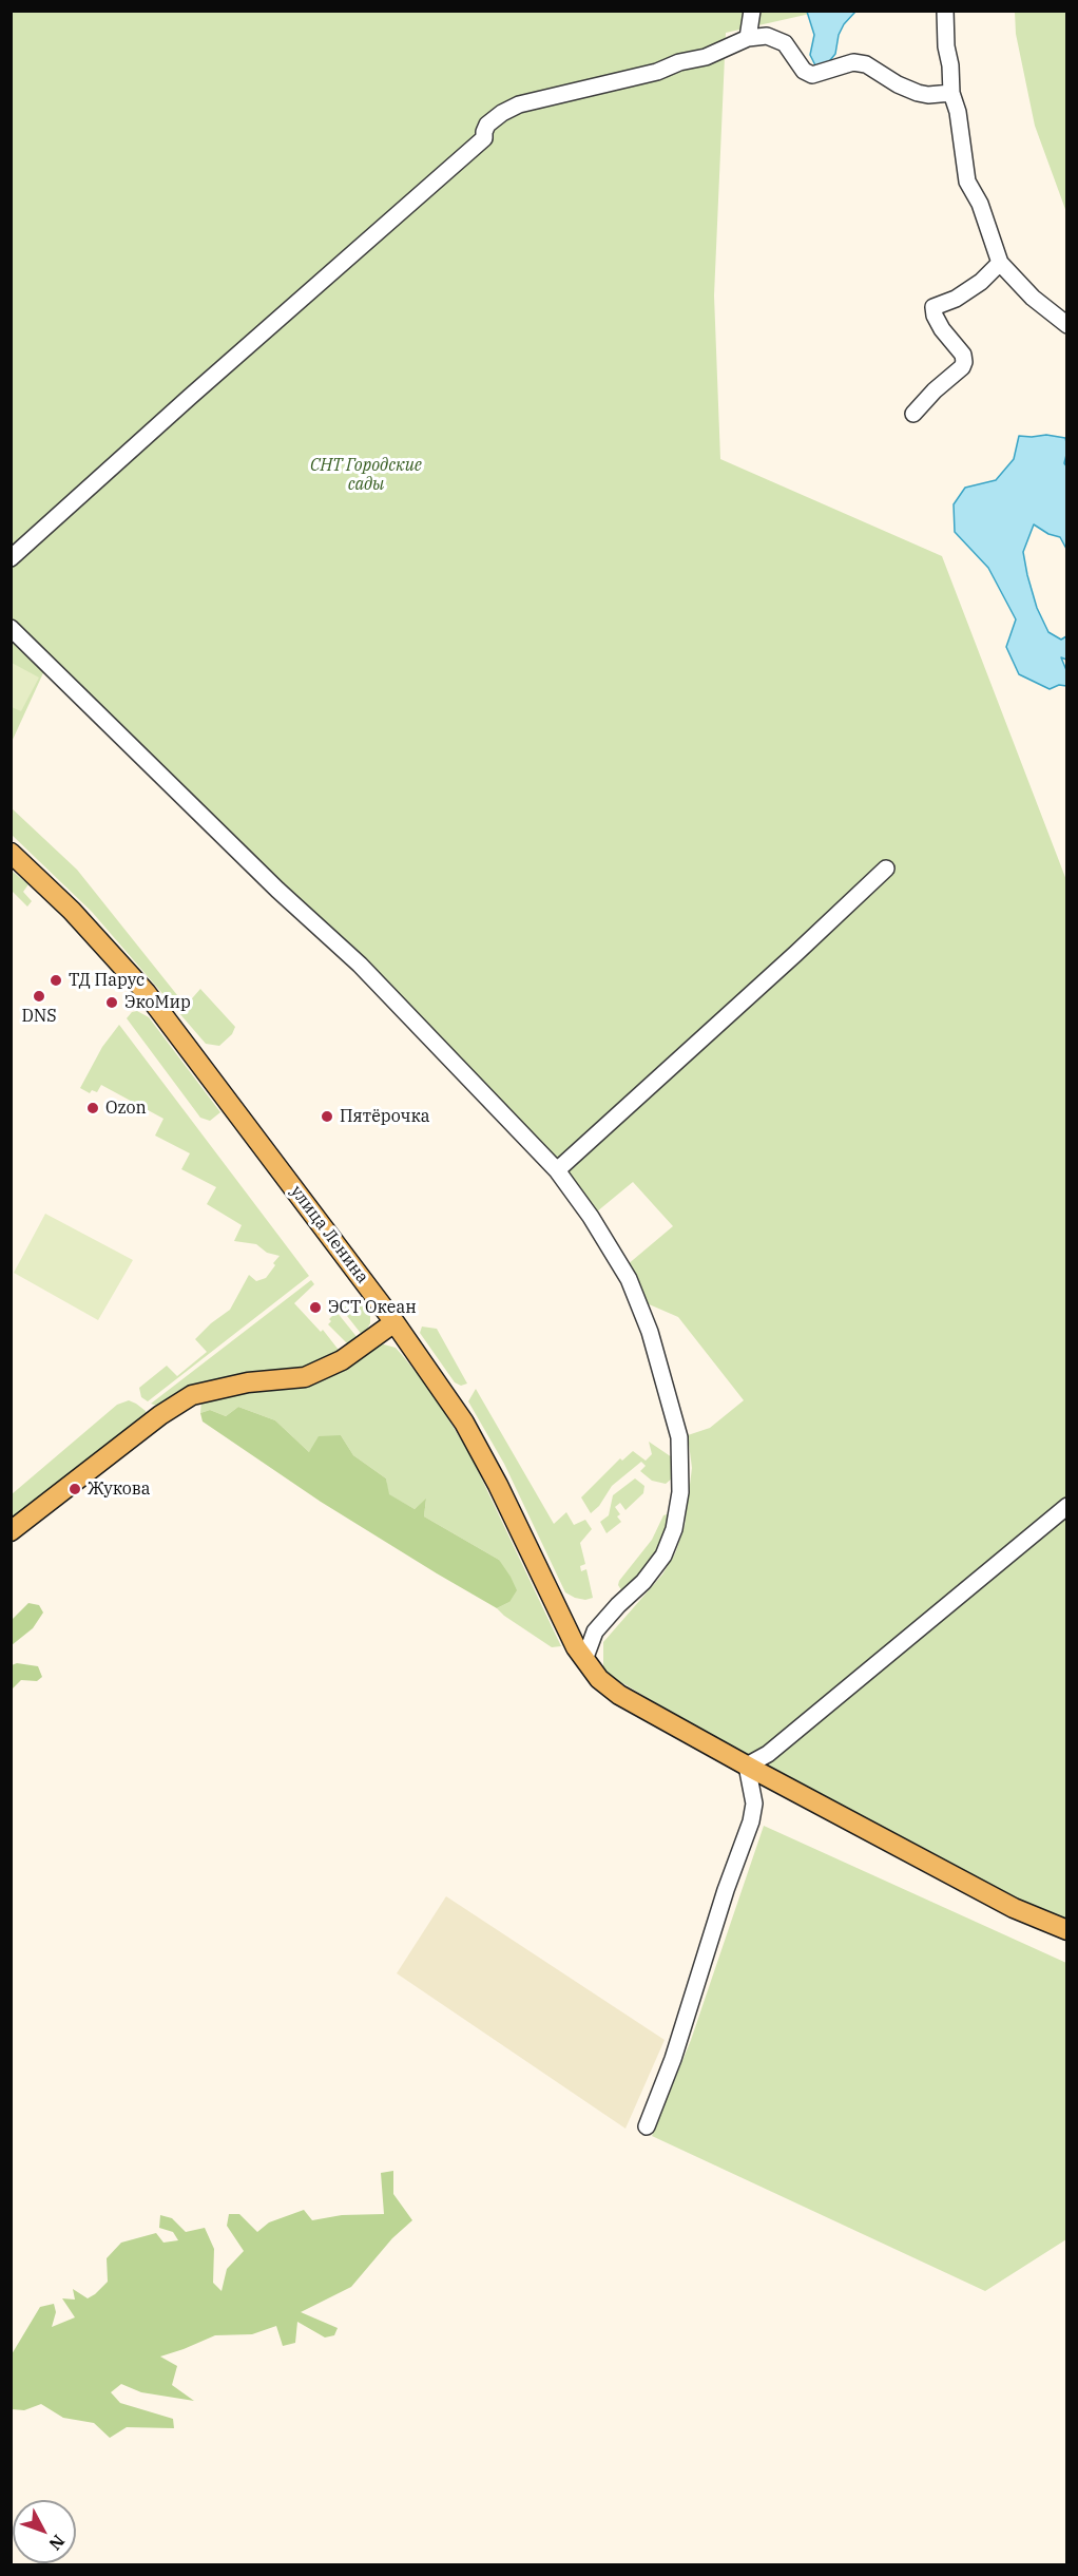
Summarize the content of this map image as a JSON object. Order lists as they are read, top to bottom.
{
  "streets": {
    "main road": ["улица Ленина"]
  },
  "parks": ["СНТ Городские сады"],
  "places": [
    "ТД Парус",
    "DNS",
    "ЭкоМир",
    "Ozon",
    "Пятёрочка",
    "ЭСТ Океан",
    "Жукова"
  ],
  "north": "bottom right"
}
